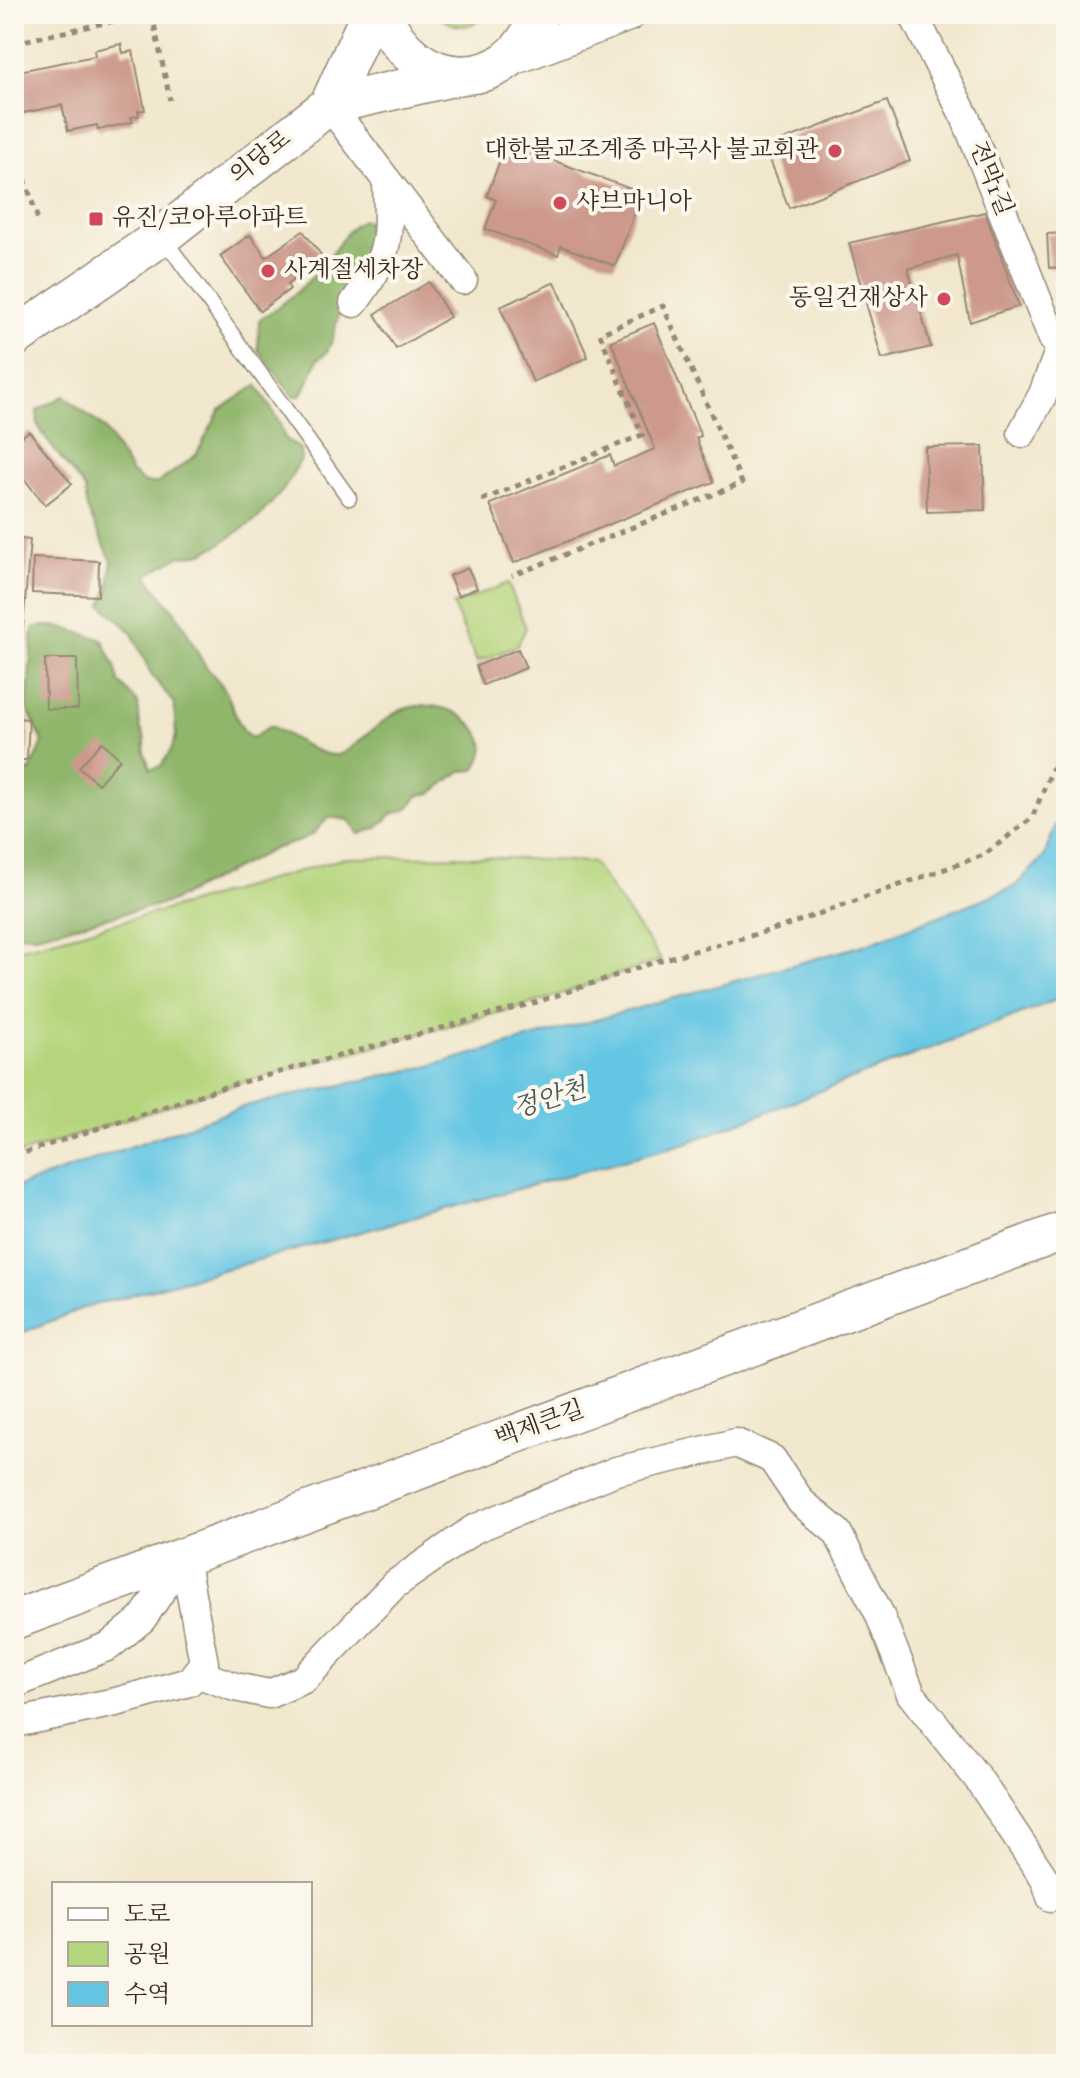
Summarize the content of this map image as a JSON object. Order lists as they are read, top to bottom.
{
  "streets": {
    "main road": ["의당로", "백제큰길"],
    "street": ["전막1길"]
  },
  "water": ["정안천"],
  "places": {
    "other": [
      "대한불교조계종 마곡사 불교회관",
      "샤브마니아",
      "사계절세차장",
      "동일건재상사"
    ],
    "transit": ["유진/코아루아파트"]
  },
  "legend": ["도로", "공원", "수역"]
}
